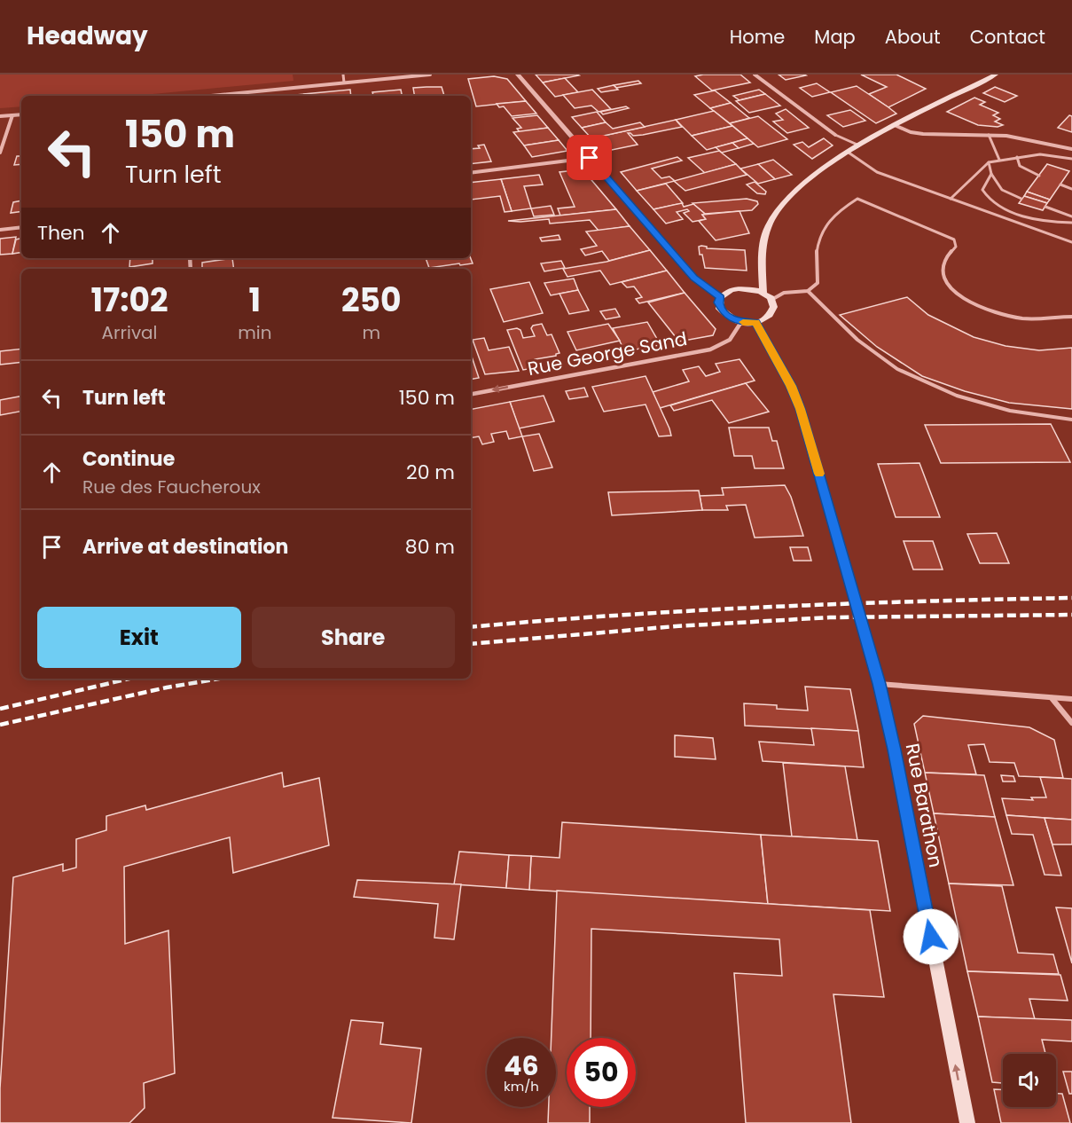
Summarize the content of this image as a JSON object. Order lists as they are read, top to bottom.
{
  "streets": {
    "main road": ["Rue Barathon"],
    "street": ["Rue George Sand"]
  },
  "crossings": [
    ["Rue George Sand", "Rue Barathon"]
  ],
  "one_way": ["Rue George Sand", "Rue Barathon"],
  "page": {
    "header": "Headway",
    "nav": [
      "Home",
      "Map",
      "About",
      "Contact"
    ],
    "turn": ["150 m", "Turn left"],
    "then": "Then",
    "eta": [
      "17:02",
      "Arrival",
      "1",
      "min",
      "250",
      "m"
    ],
    "list": [
      {
        "name": "Turn left",
        "value": "150 m"
      },
      {
        "name": "Continue",
        "note": "Rue des Faucheroux",
        "value": "20 m"
      },
      {
        "name": "Arrive at destination",
        "value": "80 m"
      }
    ],
    "buttons": ["Exit", "Share"],
    "speed": "46 km/h",
    "limit": "50"
  }
}
